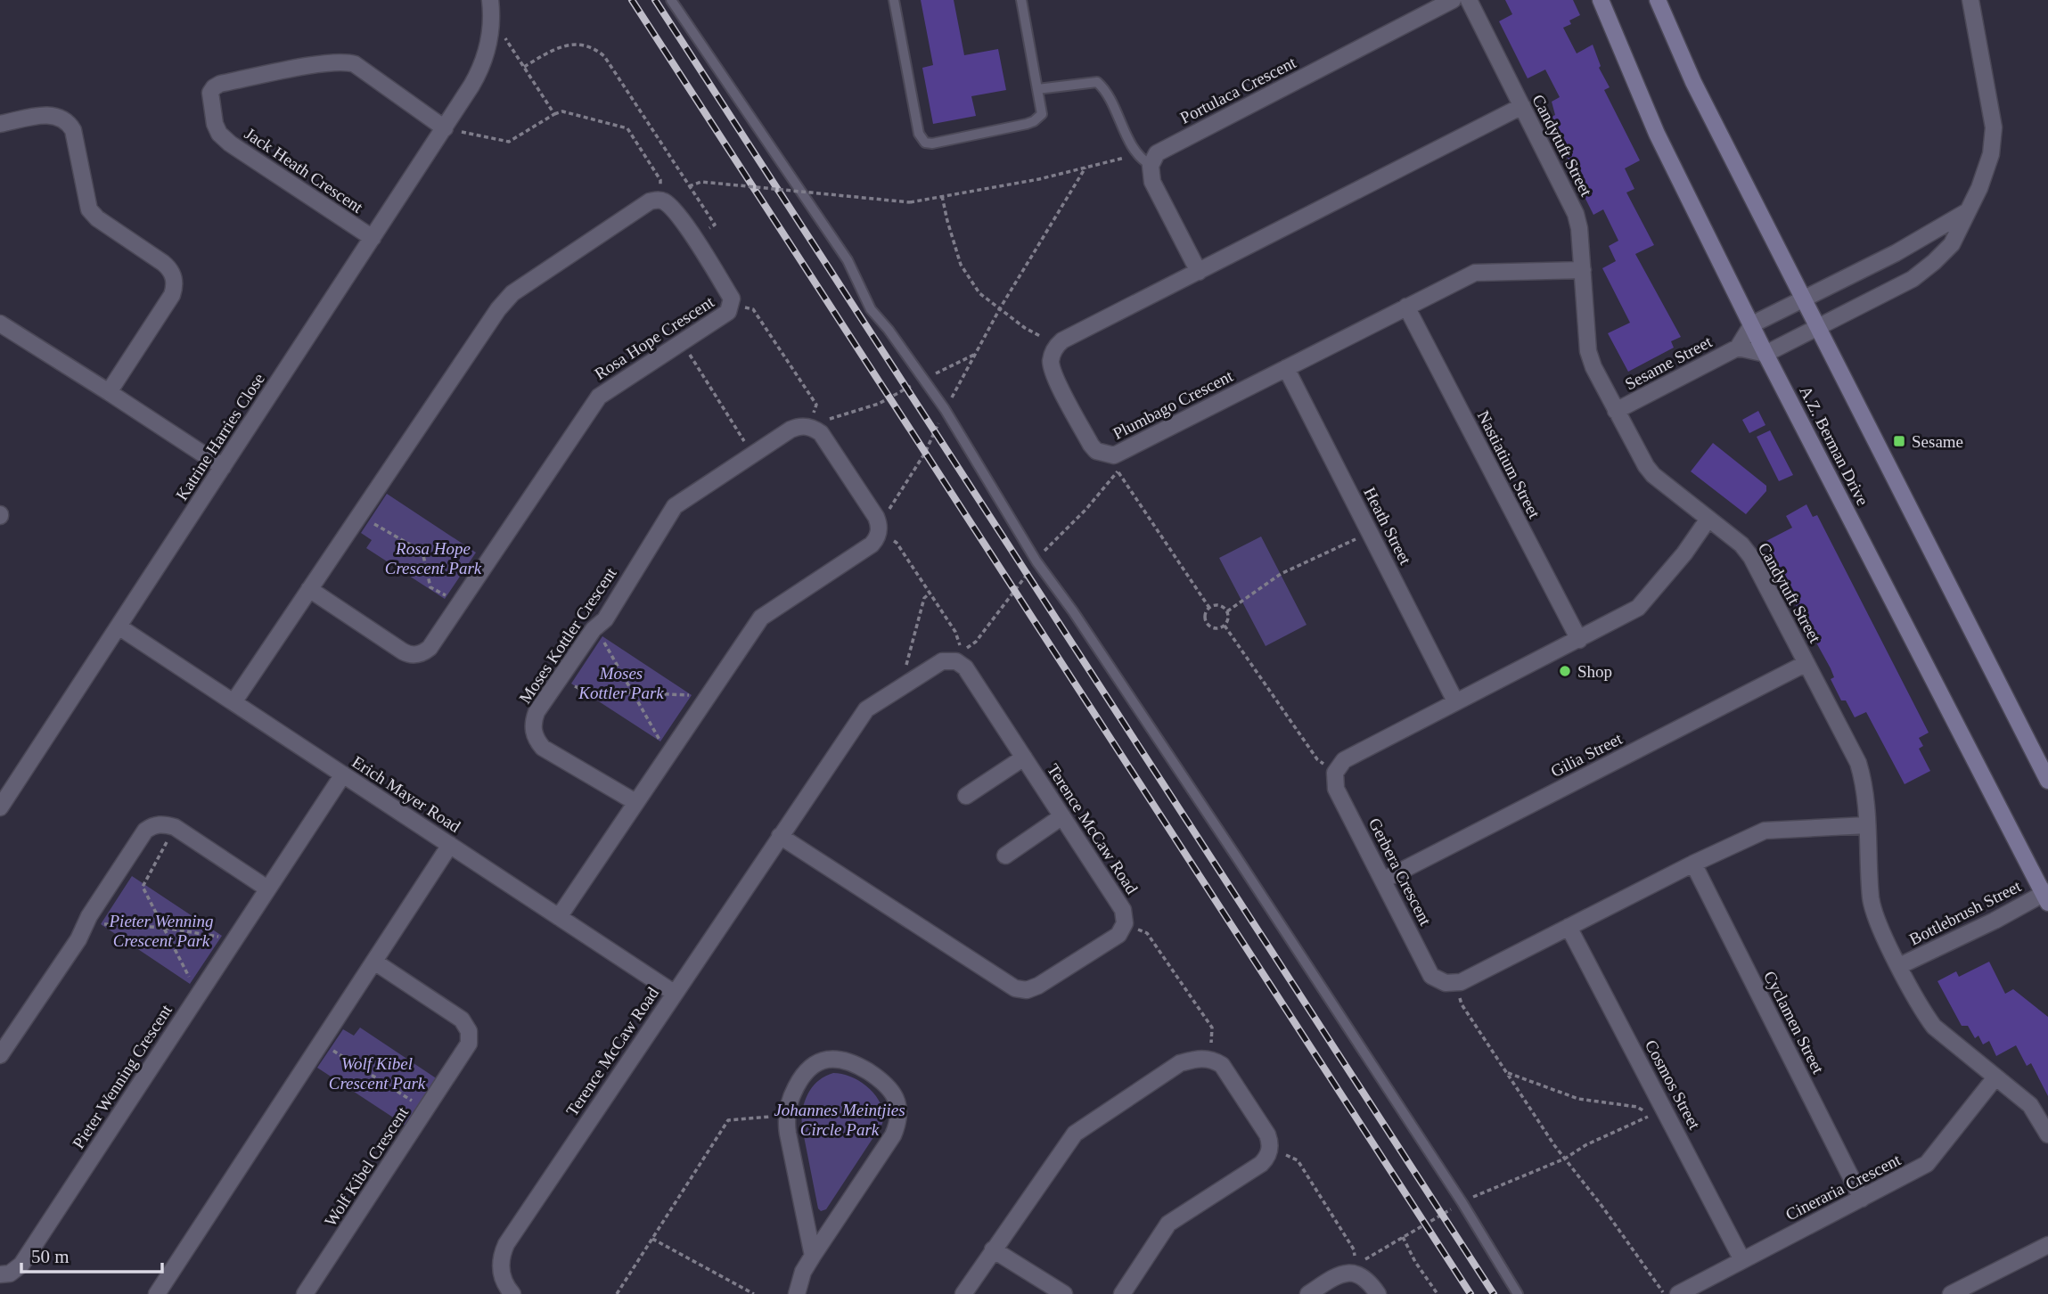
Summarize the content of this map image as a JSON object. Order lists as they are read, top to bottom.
{
  "streets": {
    "main road": ["A.Z. Berman Drive"],
    "street": [
      "Portulaca Crescent",
      "Candytuft Street",
      "Jack Heath Crescent",
      "Rosa Hope Crescent",
      "Sesame Street",
      "Plumbago Crescent",
      "Katrine Harries Close",
      "Nastiatium Street",
      "Heath Street",
      "Moses Kottler Crescent",
      "Gilia Street",
      "Erich Mayer Road",
      "Terence McCaw Road",
      "Gerbera Crescent",
      "Bottlebrush Street",
      "Cyclamen Street",
      "Pieter Wenning Crescent",
      "Cosmos Street",
      "Wolf Kibel Crescent",
      "Cineraria Crescent"
    ]
  },
  "crossings": [
    ["Candytuft Street", "Sesame Street"],
    ["Candytuft Street", "Plumbago Crescent"],
    ["Candytuft Street", "Gilia Street"],
    ["Candytuft Street", "Gerbera Crescent"],
    ["Candytuft Street", "Bottlebrush Street"],
    ["Candytuft Street", "Cineraria Crescent"],
    ["Jack Heath Crescent", "Katrine Harries Close"],
    ["Rosa Hope Crescent", "Erich Mayer Road"],
    ["Sesame Street", "A.Z. Berman Drive"],
    ["Plumbago Crescent", "Nastiatium Street"],
    ["Plumbago Crescent", "Heath Street"],
    ["Katrine Harries Close", "Erich Mayer Road"],
    ["A.Z. Berman Drive", "Bottlebrush Street"],
    ["Nastiatium Street", "Gerbera Crescent"],
    ["Heath Street", "Gerbera Crescent"],
    ["Gilia Street", "Gerbera Crescent"],
    ["Erich Mayer Road", "Terence McCaw Road"],
    ["Erich Mayer Road", "Pieter Wenning Crescent"],
    ["Cyclamen Street", "Cineraria Crescent"],
    ["Cosmos Street", "Cineraria Crescent"]
  ],
  "parks": [
    "Rosa Hope Crescent Park",
    "Moses Kottler Park",
    "Pieter Wenning Crescent Park",
    "Wolf Kibel Crescent Park",
    "Johannes Meintjies Circle Park"
  ],
  "places": {
    "transit": ["Sesame"],
    "other": ["Shop"]
  },
  "scale_bar": "50 m"
}
